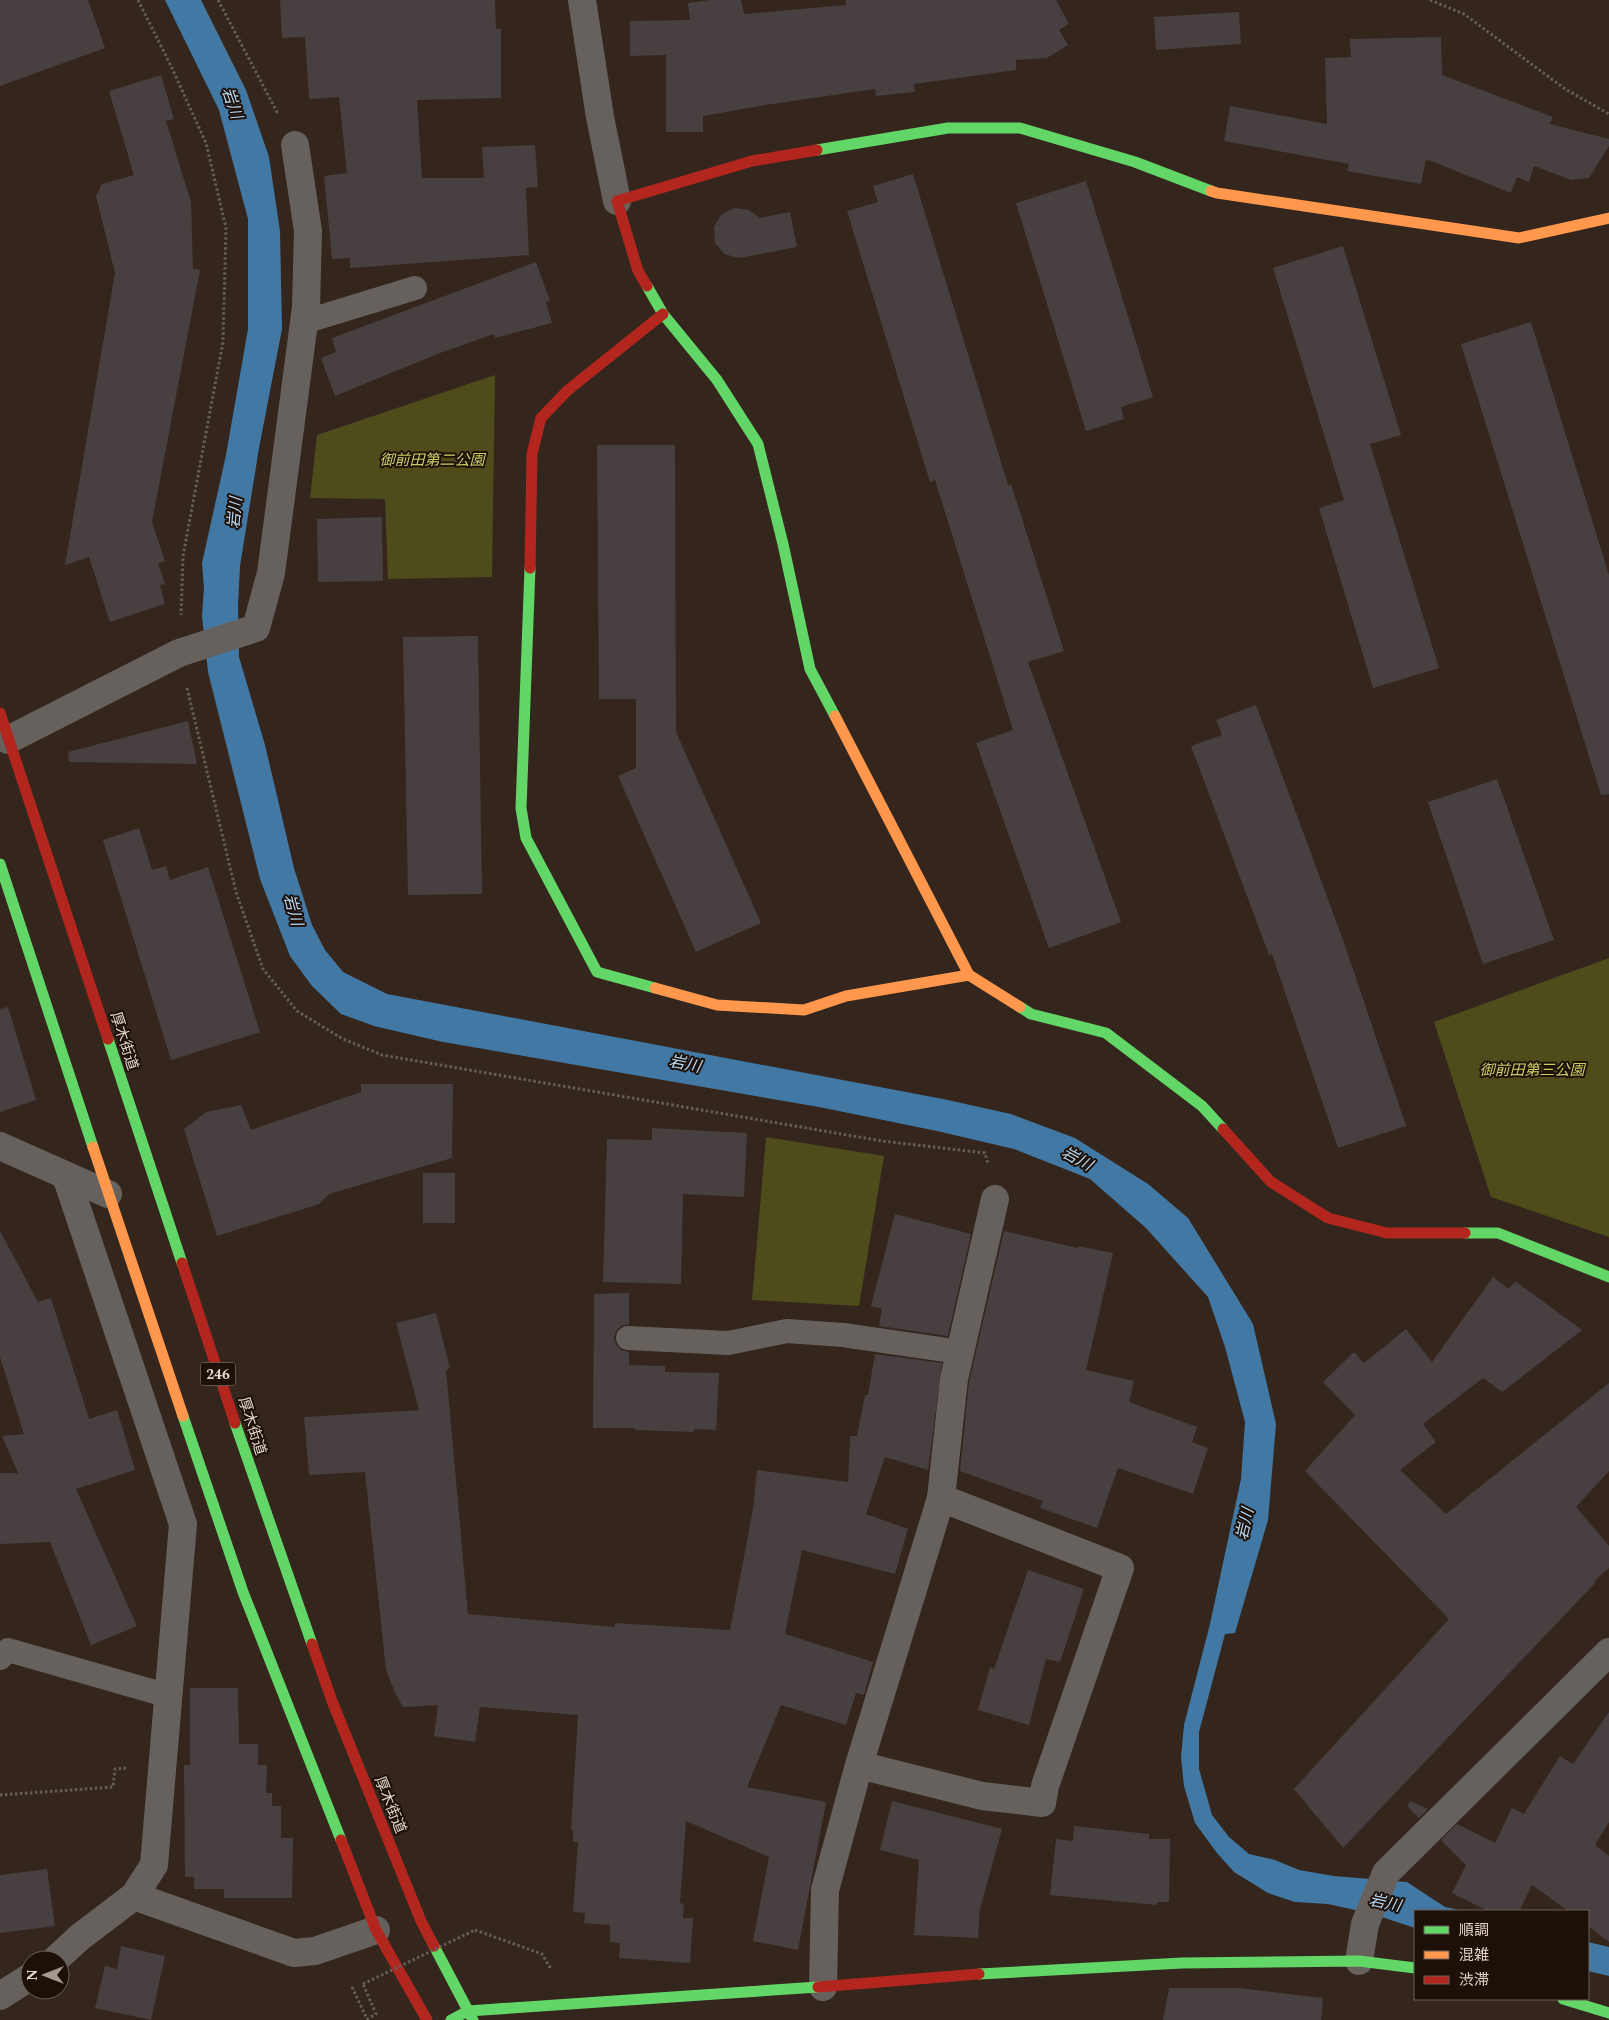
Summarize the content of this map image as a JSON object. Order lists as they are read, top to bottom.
{
  "streets": {
    "main road": ["厚木街道", "246"]
  },
  "water": ["岩川"],
  "parks": ["御前田第二公園", "御前田第三公園"],
  "legend": ["順調", "混雑", "渋滞"],
  "north": "left"
}
